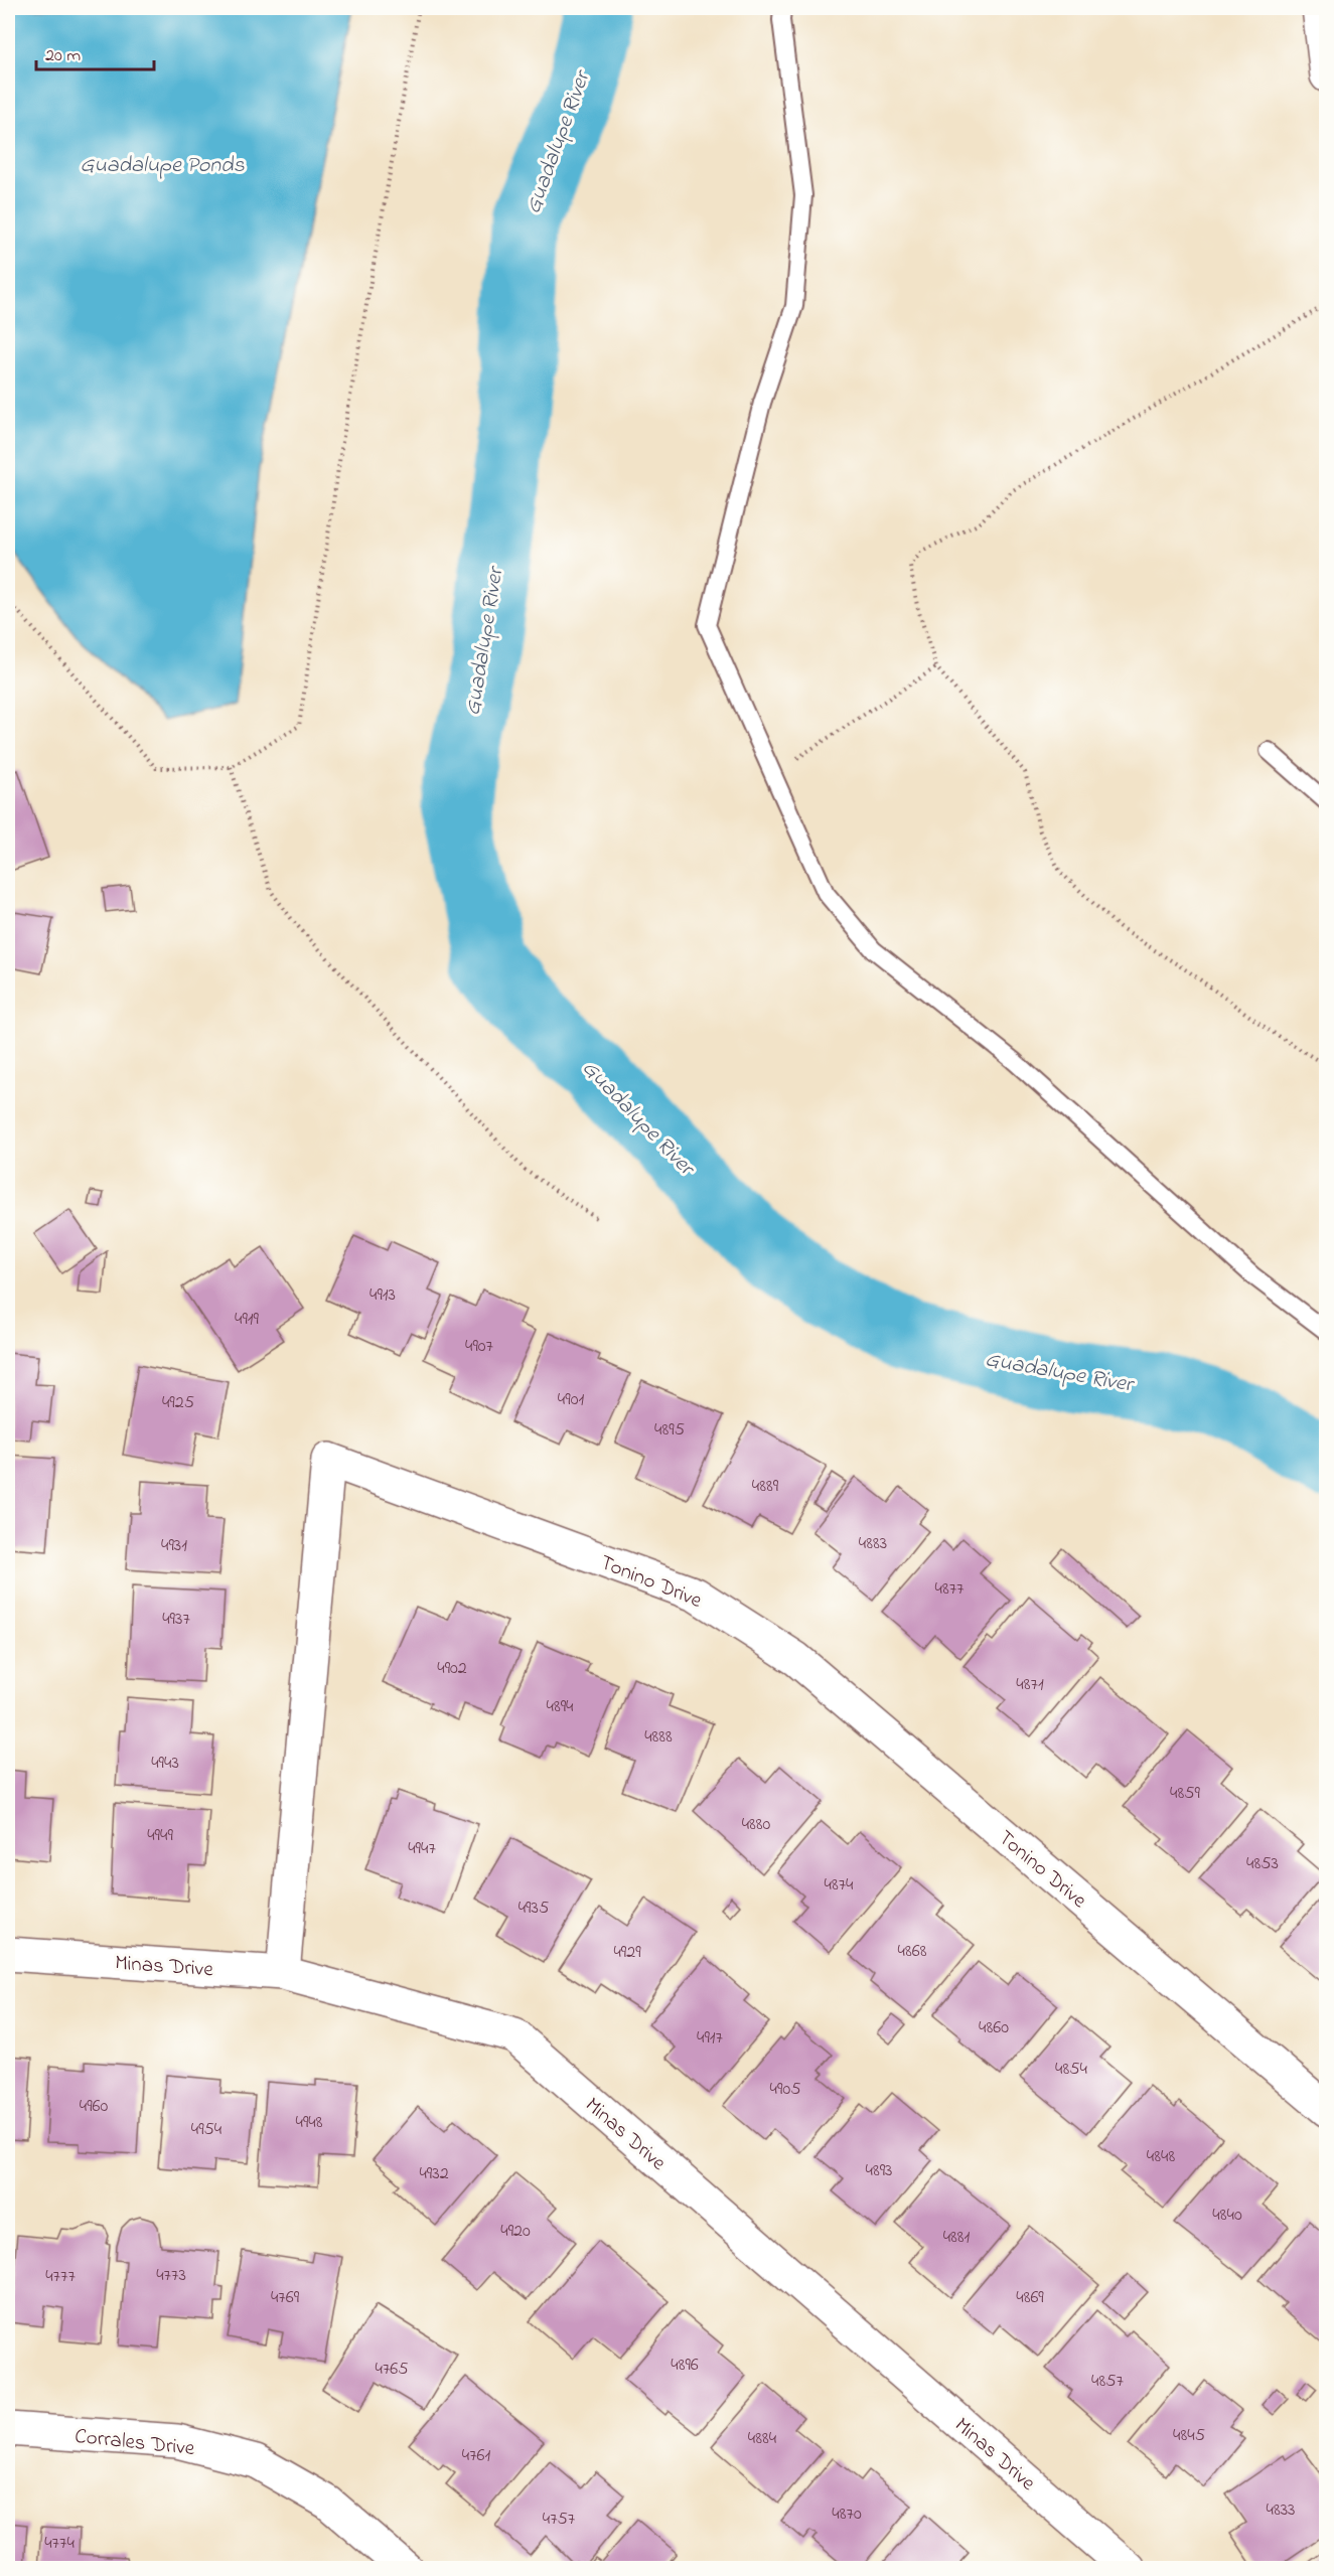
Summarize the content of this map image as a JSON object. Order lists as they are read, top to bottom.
{
  "streets": {
    "street": ["Tonino Drive", "Minas Drive", "Corrales Drive"]
  },
  "crossings": [
    ["Tonino Drive", "Minas Drive"]
  ],
  "water": ["Guadalupe River", "Guadalupe Ponds"],
  "house_numbers": [
    "4913",
    "4919",
    "4907",
    "4901",
    "4925",
    "4895",
    "4889",
    "4883",
    "4931",
    "4877",
    "4937",
    "4902",
    "4871",
    "4894",
    "4888",
    "4943",
    "4859",
    "4880",
    "4949",
    "4947",
    "4853",
    "4874",
    "4935",
    "4868",
    "4929",
    "4860",
    "4917",
    "4854",
    "4905",
    "4960",
    "4948",
    "4954",
    "4848",
    "4893",
    "4932",
    "4840",
    "4920",
    "4881",
    "4773",
    "4777",
    "4769",
    "4869",
    "4896",
    "4765",
    "4857",
    "4845",
    "4884",
    "4761",
    "4833",
    "4870",
    "4757",
    "4774"
  ],
  "scale_bar": "20 m"
}
